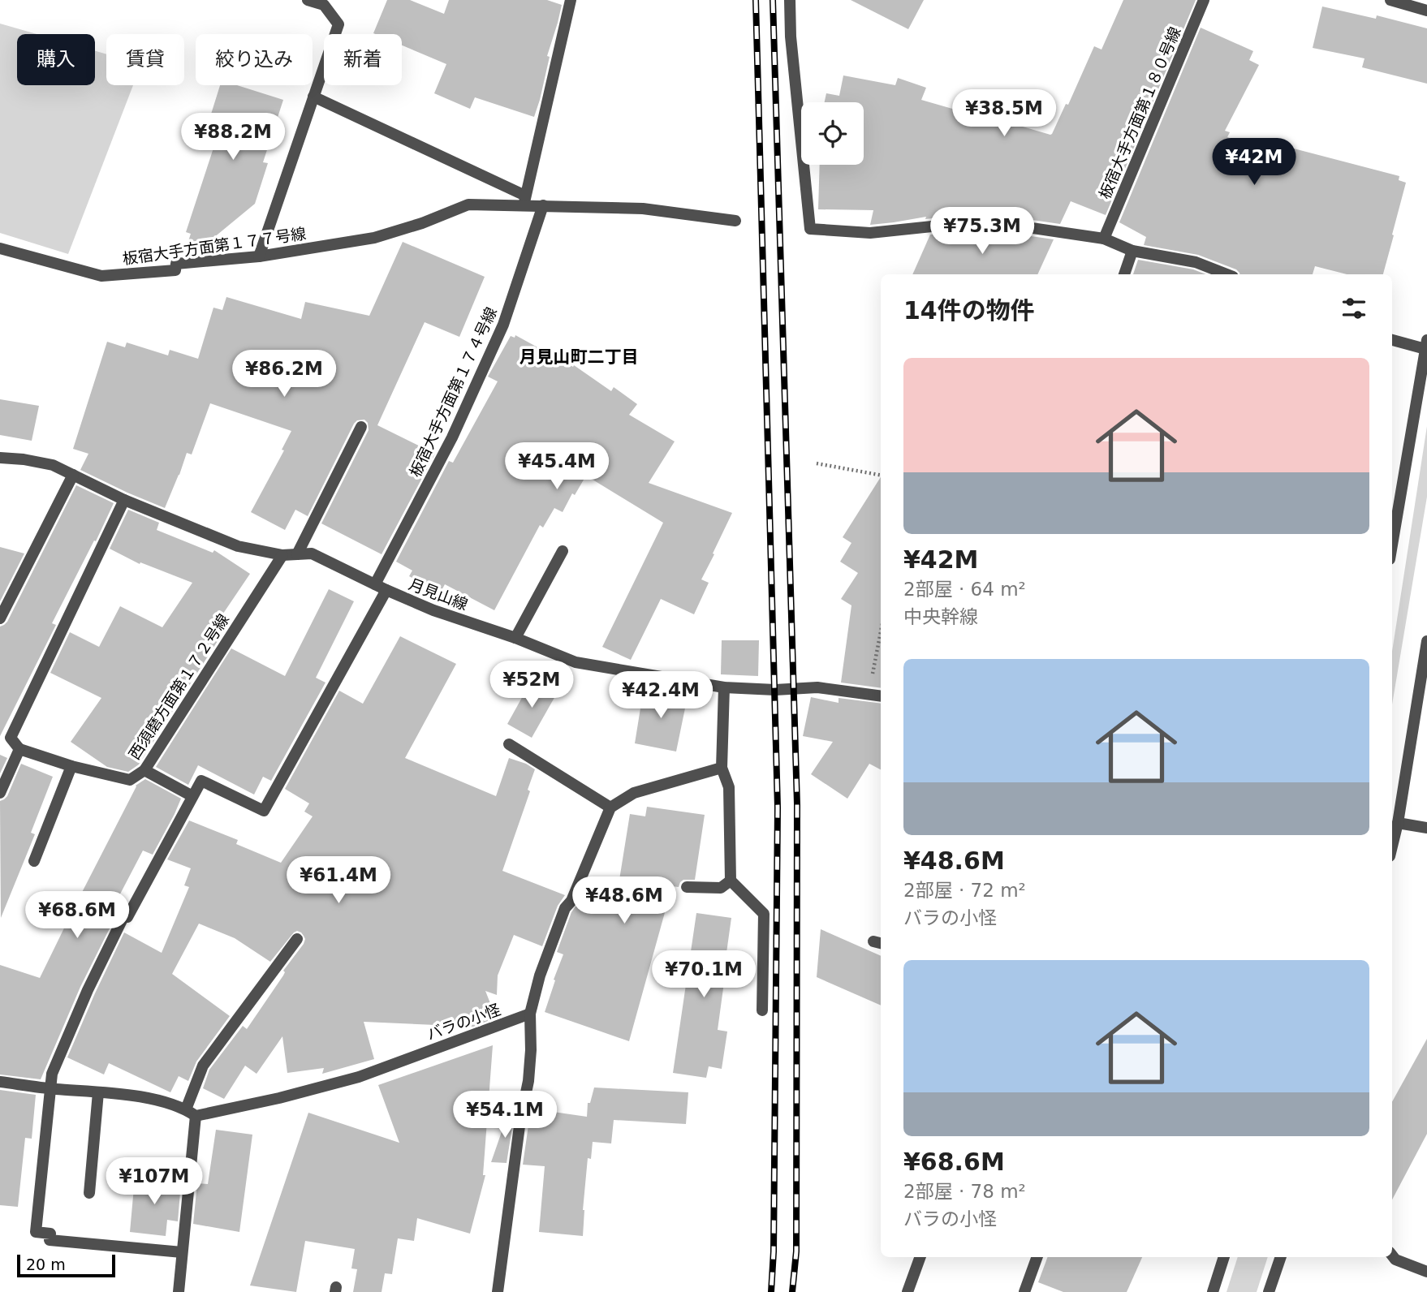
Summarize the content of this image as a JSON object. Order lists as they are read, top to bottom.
{
  "streets": {
    "street": [
      "板宿大手方面第１８０号線",
      "板宿大手方面第１７７号線",
      "板宿大手方面第１７４号線",
      "月見山線",
      "西須磨方面第１７２号線",
      "バラの小怪"
    ]
  },
  "crossings": [
    ["板宿大手方面第１７７号線", "板宿大手方面第１７４号線"],
    ["板宿大手方面第１７４号線", "月見山線"],
    ["月見山線", "西須磨方面第１７２号線"]
  ],
  "districts": ["月見山町二丁目"],
  "scale_bar": "20 m",
  "page": {
    "chip": [
      "購入",
      "賃貸",
      "絞り込み",
      "新着"
    ],
    "price": [
      "¥38.5M",
      "¥88.2M",
      "¥42M",
      "¥75.3M",
      "¥86.2M",
      "¥45.4M",
      "¥52M",
      "¥42.4M",
      "¥61.4M",
      "¥48.6M",
      "¥68.6M",
      "¥70.1M",
      "¥54.1M",
      "¥107M"
    ],
    "heading": "14件の物件",
    "list": [
      {
        "name": "¥42M",
        "note": "2部屋 · 64 m² · 中央幹線"
      },
      {
        "name": "¥48.6M",
        "note": "2部屋 · 72 m² · バラの小怪"
      },
      {
        "name": "¥68.6M",
        "note": "2部屋 · 78 m² · バラの小怪"
      }
    ],
    "scale": "20 m"
  }
}
